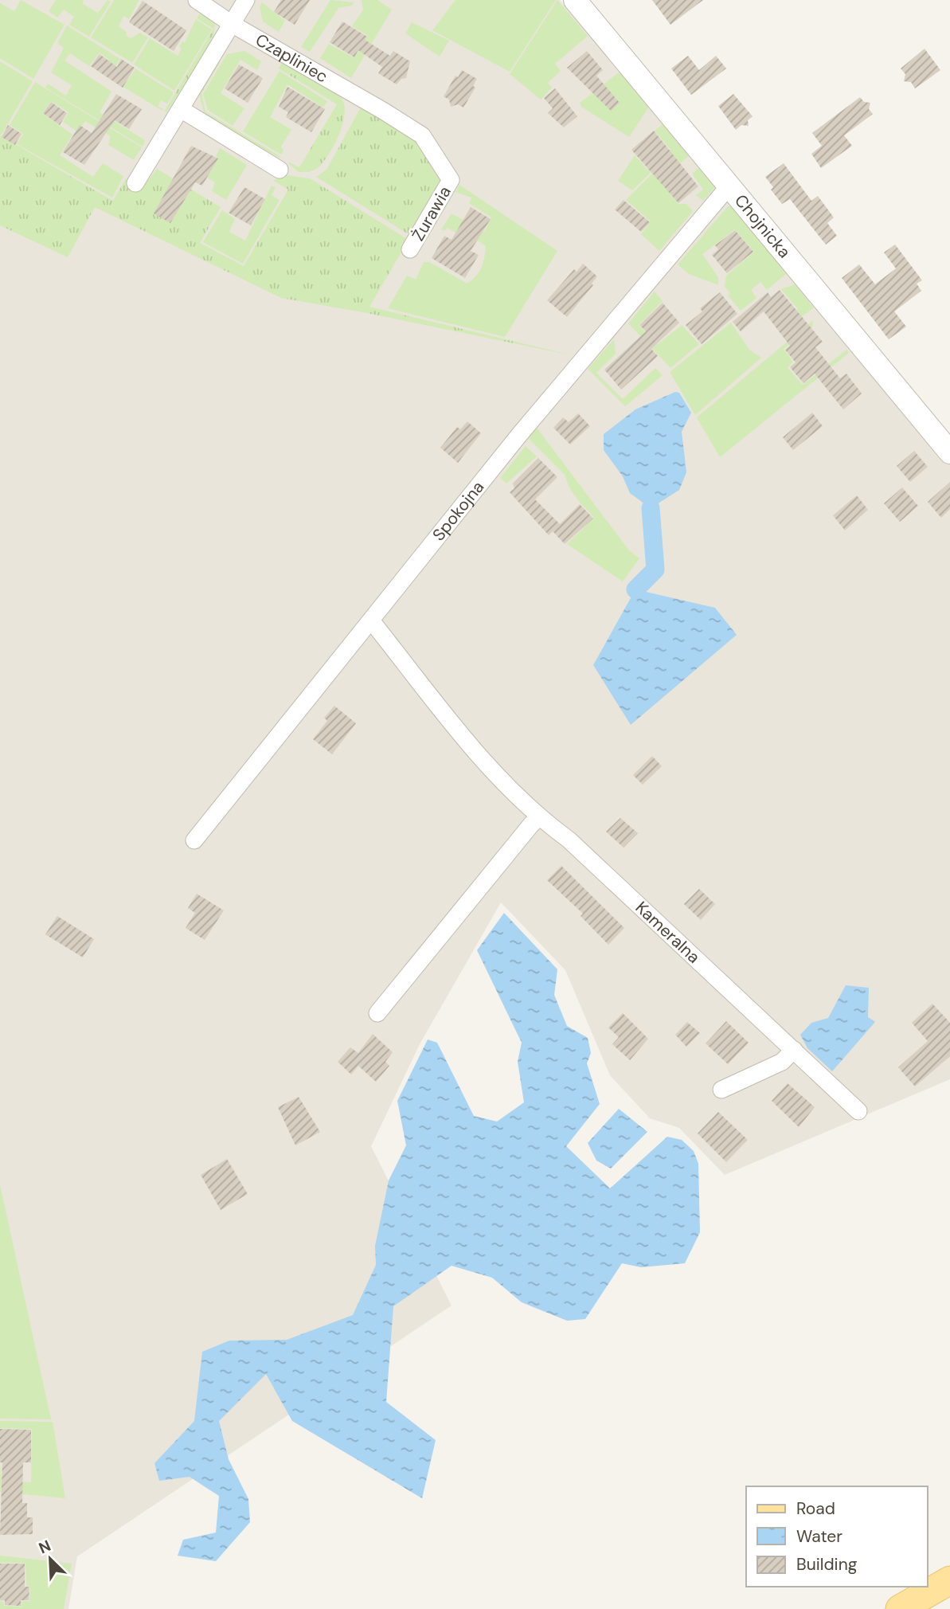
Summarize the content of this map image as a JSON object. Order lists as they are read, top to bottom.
{
  "streets": {
    "street": [
      "Czapliniec",
      "Żurawia",
      "Chojnicka",
      "Spokojna",
      "Kameralna"
    ]
  },
  "crossings": [
    ["Czapliniec", "Żurawia"],
    ["Chojnicka", "Spokojna"],
    ["Spokojna", "Kameralna"]
  ],
  "legend": ["Road", "Water", "Building"],
  "north": "top left"
}
